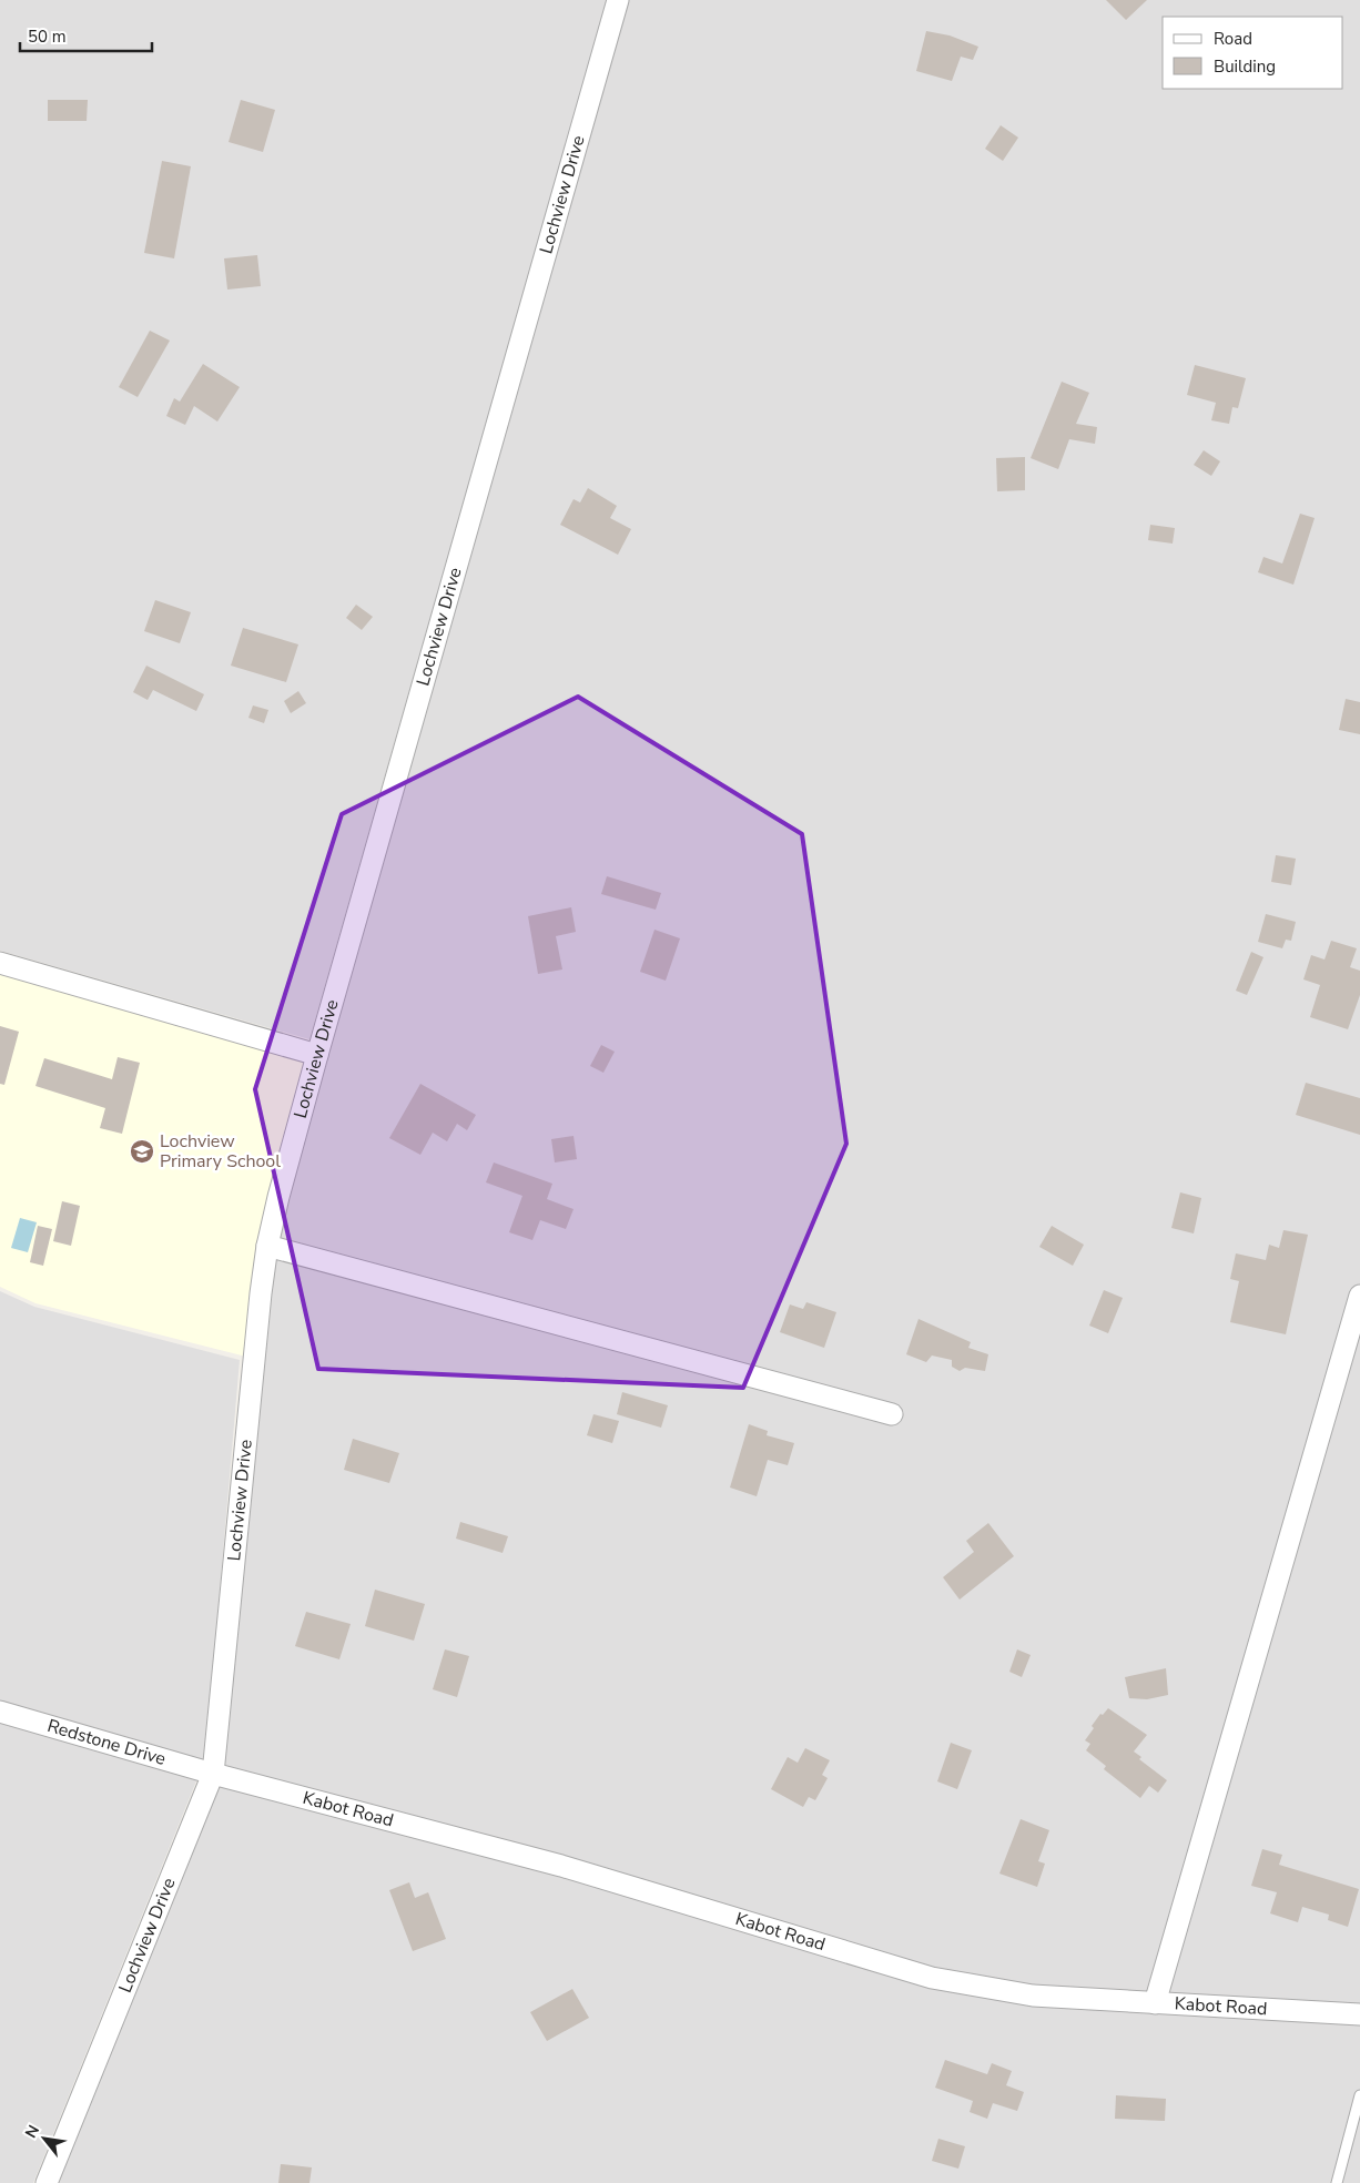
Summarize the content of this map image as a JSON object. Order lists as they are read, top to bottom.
{
  "streets": {
    "street": ["Lochview Drive", "Redstone Drive", "Kabot Road"]
  },
  "crossings": [
    ["Lochview Drive", "Redstone Drive"],
    ["Lochview Drive", "Kabot Road"],
    ["Redstone Drive", "Kabot Road"]
  ],
  "places": {
    "school or university": ["Lochview Primary School"]
  },
  "legend": ["Road", "Building"],
  "scale_bar": "50 m",
  "north": "top left"
}
